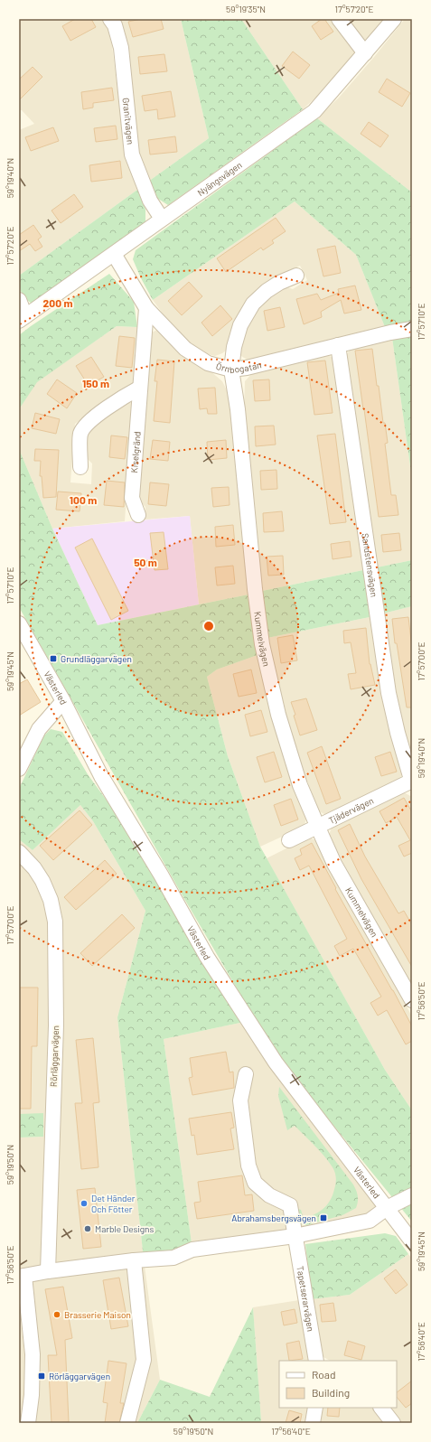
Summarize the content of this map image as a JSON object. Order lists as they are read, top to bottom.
{
  "streets": {
    "street": [
      "Granitvägen",
      "Nyängsvägen",
      "Örnbogatan",
      "Kiselgränd",
      "Sandstensvägen",
      "Kummelvägen",
      "Västerled",
      "Tjädervägen",
      "Rörläggarvägen",
      "Tapetserarvägen"
    ]
  },
  "crossings": [
    ["Granitvägen", "Nyängsvägen"],
    ["Nyängsvägen", "Örnbogatan"],
    ["Örnbogatan", "Kiselgränd"],
    ["Örnbogatan", "Sandstensvägen"],
    ["Örnbogatan", "Kummelvägen"],
    ["Sandstensvägen", "Tjädervägen"],
    ["Kummelvägen", "Tjädervägen"]
  ],
  "places": {
    "transit": ["Grundläggarvägen", "Abrahamsbergsvägen", "Rörläggarvägen"],
    "other": ["Det Händer Och Fötter", "Marble Designs", "Brasserie Maison"]
  },
  "legend": ["Road", "Building"],
  "coordinates": [
    "59°19'35\"N",
    "17°57'20\"E",
    "59°19'40\"N",
    "17°57'10\"E",
    "17°57'00\"E",
    "59°19'45\"N",
    "17°56'50\"E",
    "59°19'50\"N",
    "17°56'40\"E"
  ],
  "rings": [
    "200 m",
    "150 m",
    "100 m",
    "50 m"
  ]
}
